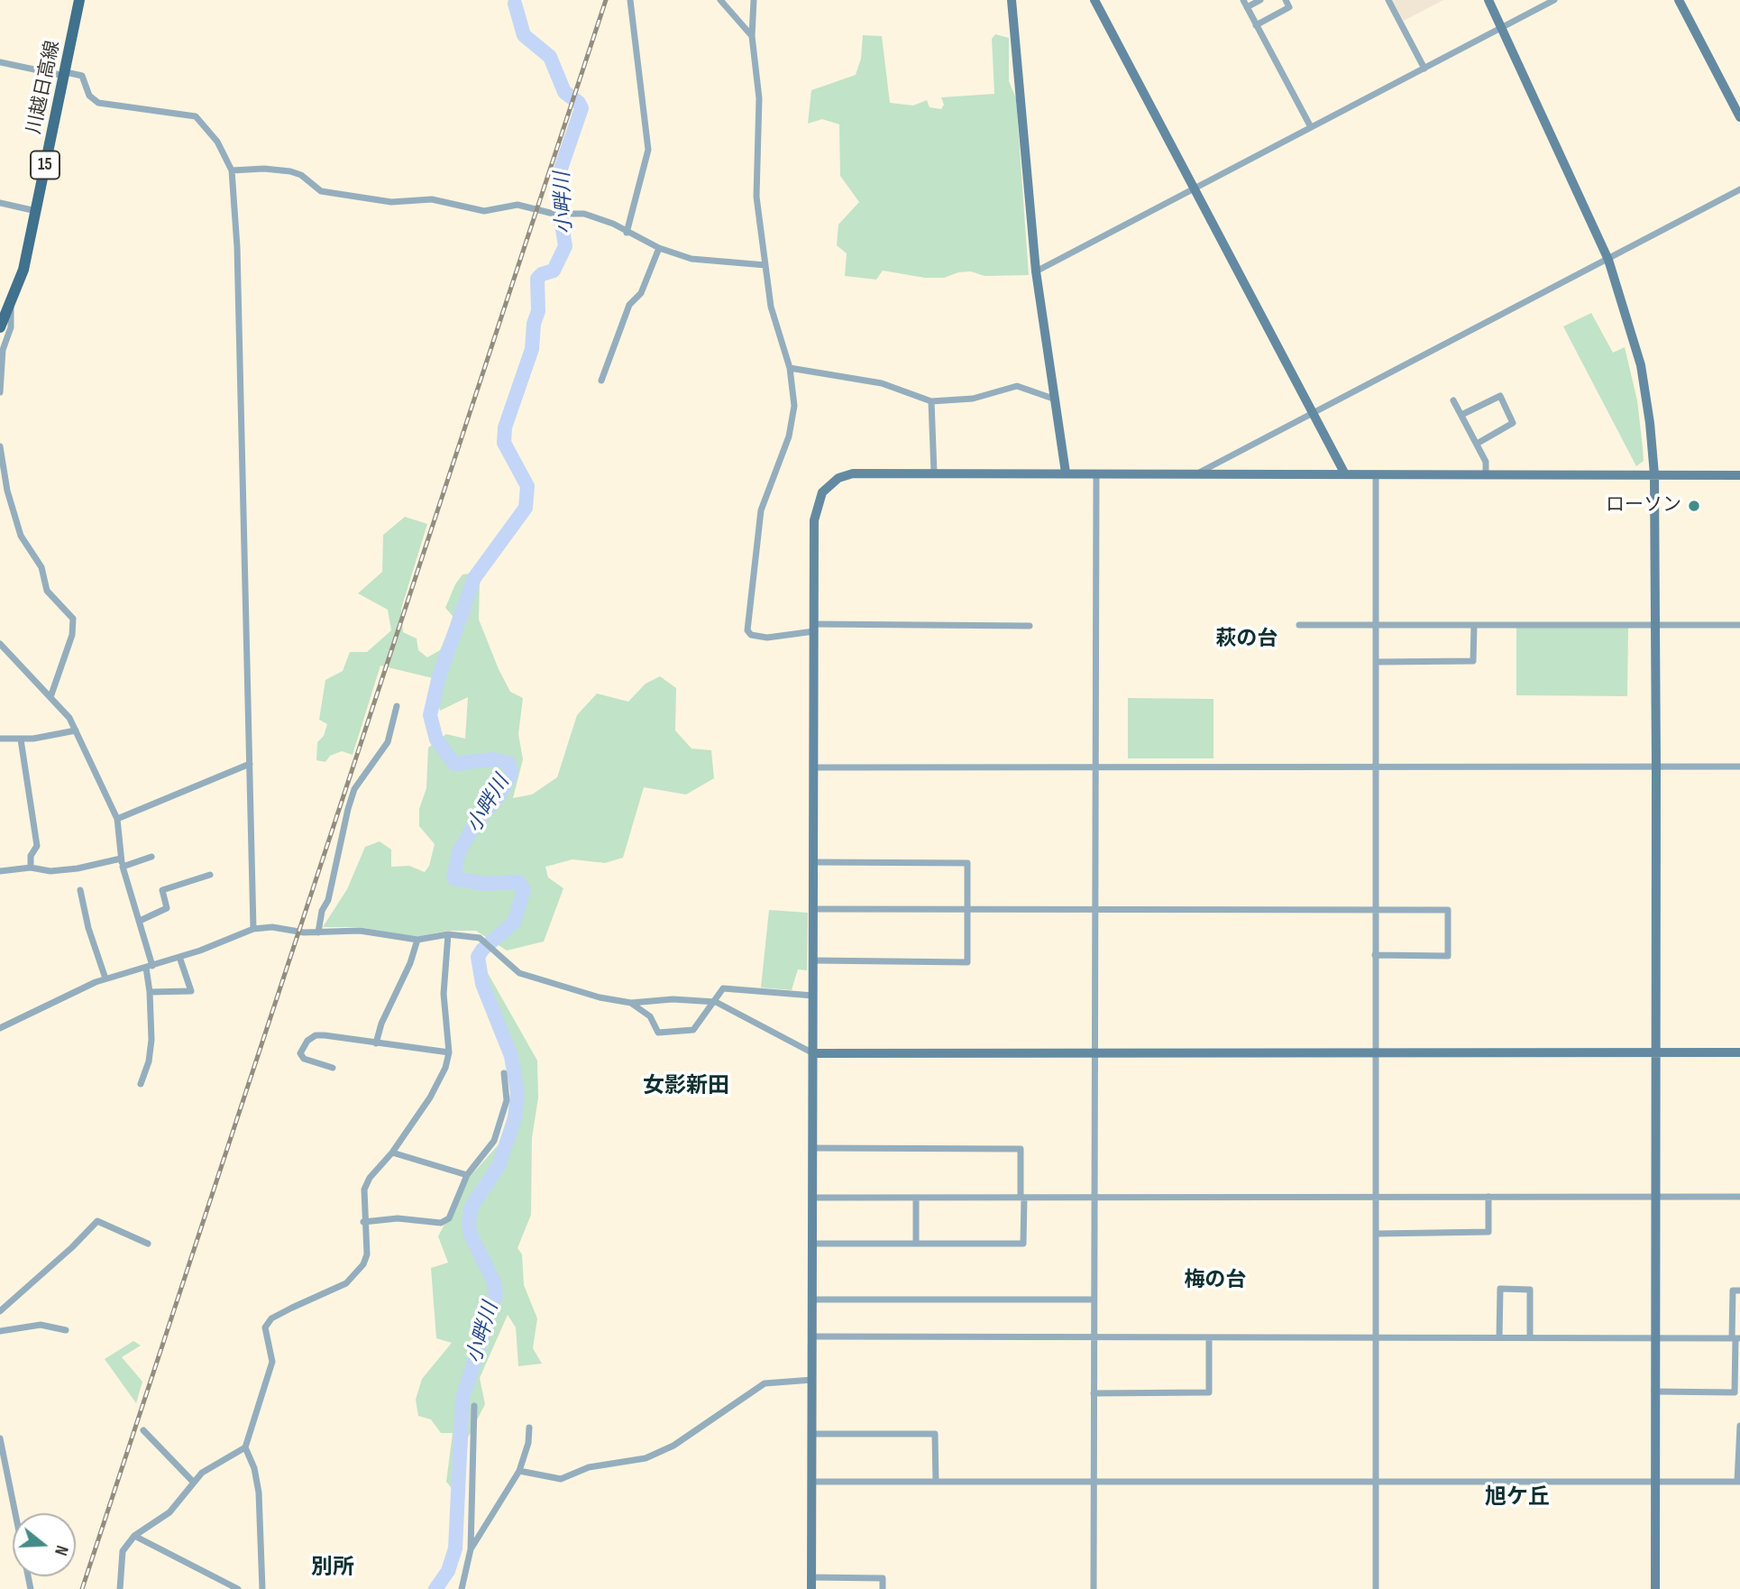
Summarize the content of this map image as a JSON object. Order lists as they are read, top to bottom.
{
  "streets": {
    "main road": ["川越日高線", "15"]
  },
  "districts": [
    "萩の台",
    "女影新田",
    "梅の台",
    "旭ケ丘",
    "別所"
  ],
  "water": ["小畔川"],
  "places": ["ローソン"],
  "north": "right"
}
